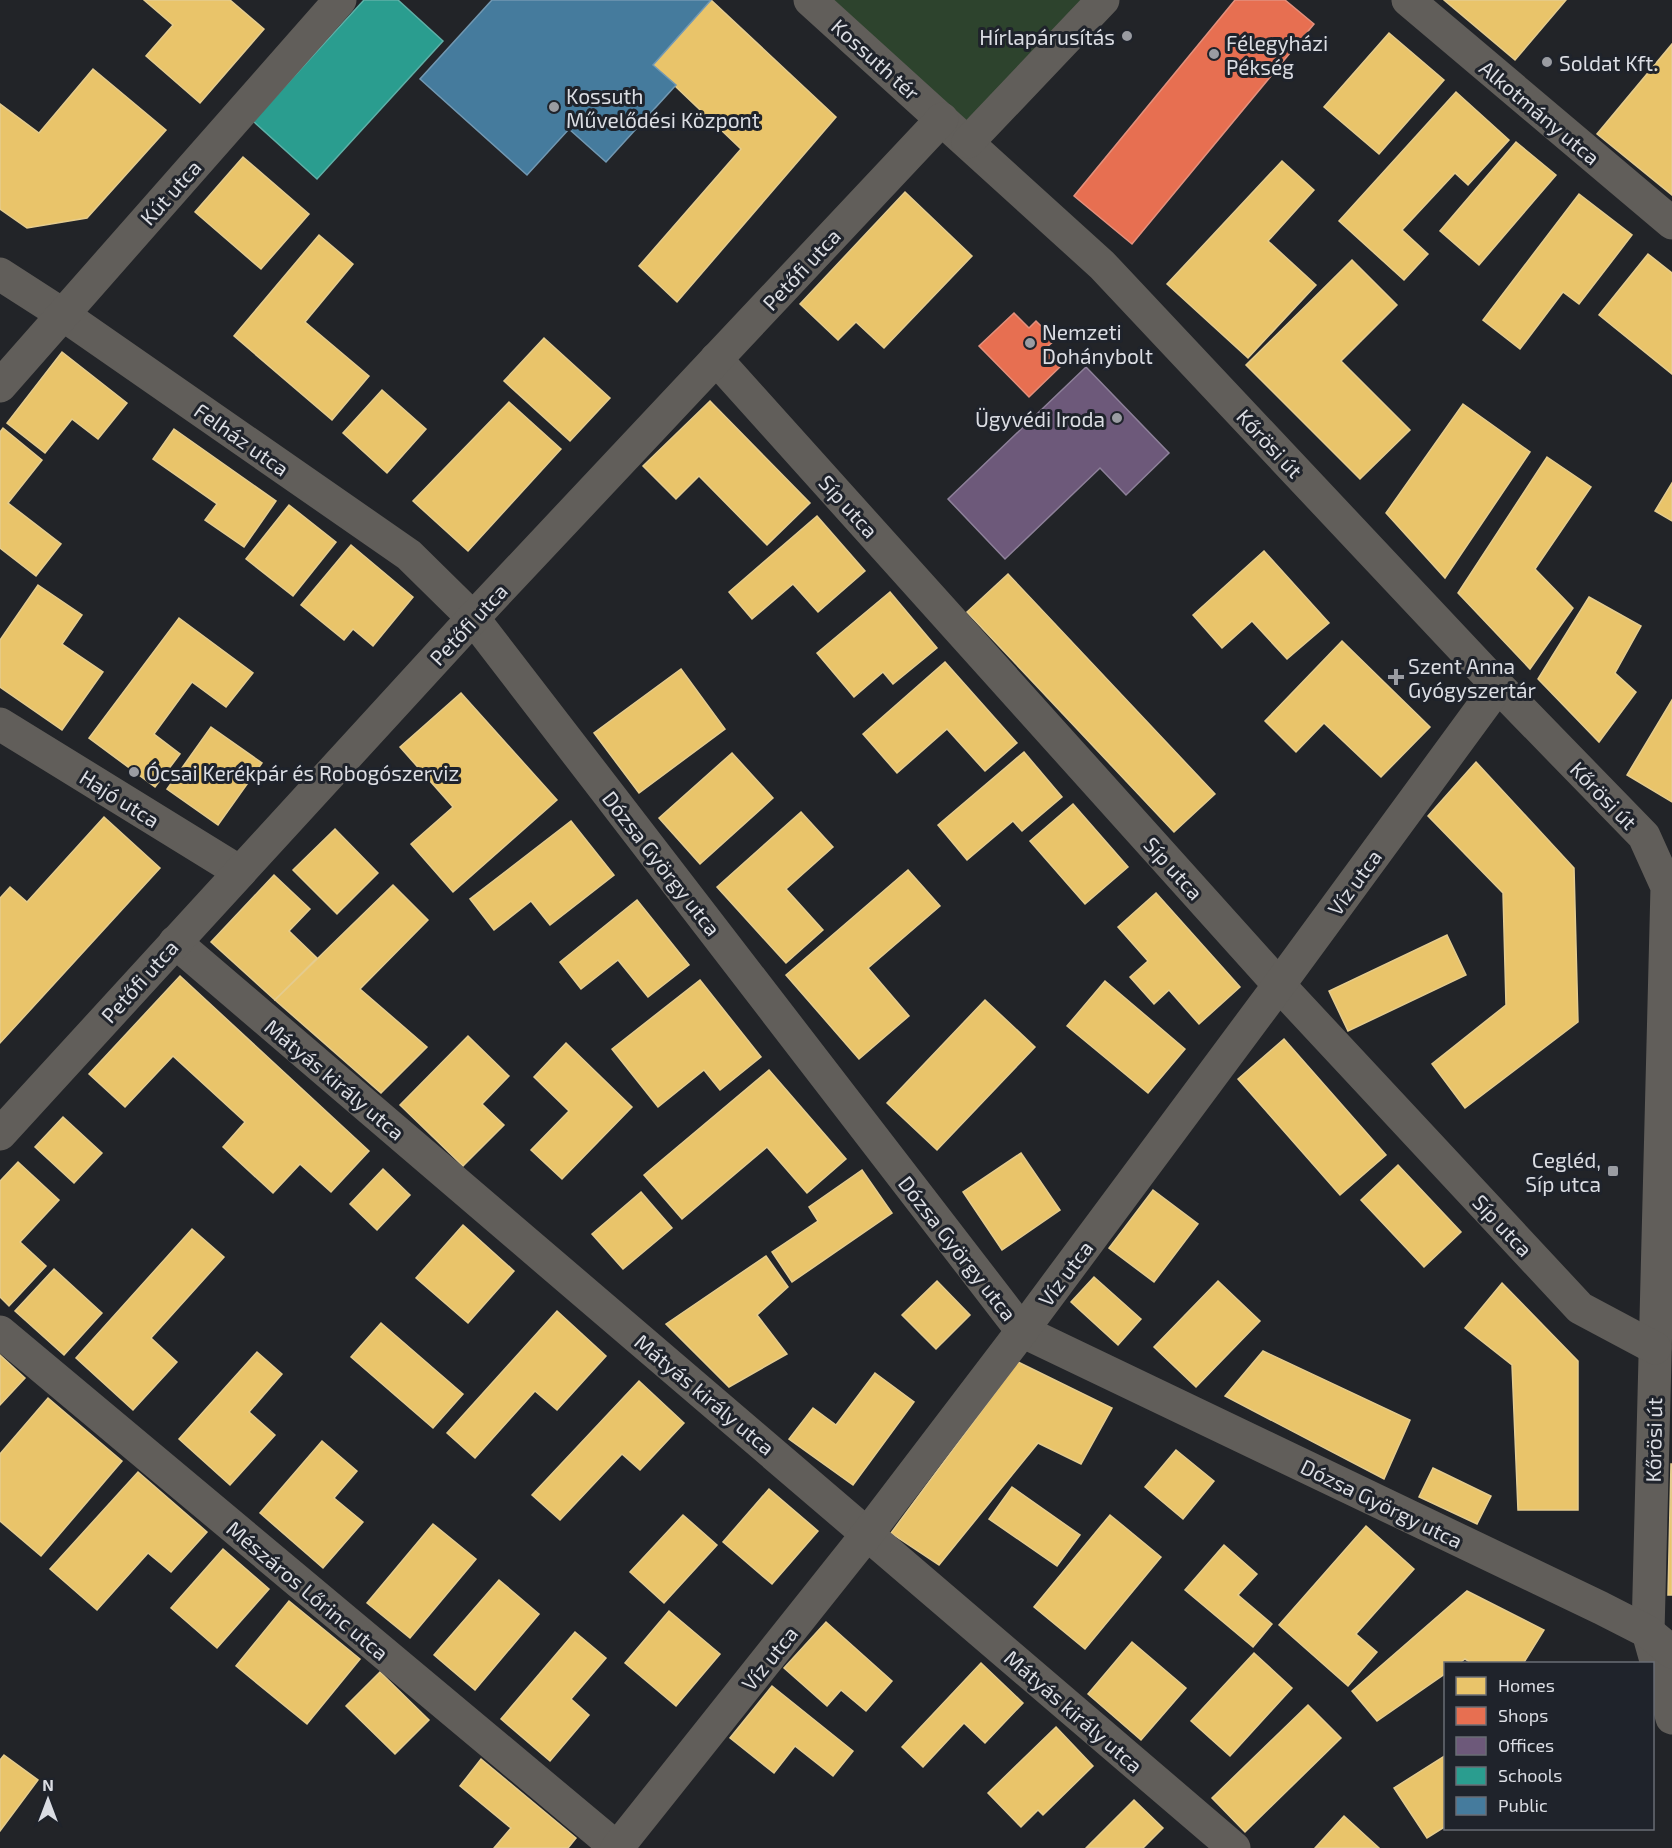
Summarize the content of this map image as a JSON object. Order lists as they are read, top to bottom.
{
  "streets": {
    "street": [
      "Kossuth tér",
      "Alkotmány utca",
      "Kút utca",
      "Petőfi utca",
      "Felház utca",
      "Kőrösi út",
      "Síp utca",
      "Hajó utca",
      "Dózsa György utca",
      "Víz utca",
      "Mátyás király utca",
      "Mészáros Lőrinc utca"
    ]
  },
  "crossings": [
    ["Kossuth tér", "Petőfi utca"],
    ["Kossuth tér", "Kőrösi út"],
    ["Kút utca", "Felház utca"],
    ["Petőfi utca", "Felház utca"],
    ["Petőfi utca", "Kőrösi út"],
    ["Petőfi utca", "Síp utca"],
    ["Petőfi utca", "Hajó utca"],
    ["Petőfi utca", "Dózsa György utca"],
    ["Petőfi utca", "Mátyás király utca"],
    ["Felház utca", "Dózsa György utca"],
    ["Kőrösi út", "Síp utca"],
    ["Kőrösi út", "Dózsa György utca"],
    ["Kőrösi út", "Víz utca"],
    ["Síp utca", "Víz utca"],
    ["Dózsa György utca", "Víz utca"],
    ["Víz utca", "Mátyás király utca"],
    ["Víz utca", "Mészáros Lőrinc utca"]
  ],
  "places": {
    "other": [
      "Hírlapárusítás",
      "Félegyházi Pékség",
      "Soldat Kft.",
      "Kossuth Művelődési Központ",
      "Nemzeti Dohánybolt",
      "Ügyvédi Iroda",
      "Ócsai Kerékpár és Robogószerviz"
    ],
    "health": ["Szent Anna Gyógyszertár"],
    "transit": ["Cegléd, Síp utca"]
  },
  "legend": [
    "Homes",
    "Shops",
    "Offices",
    "Schools",
    "Public"
  ],
  "north": "top"
}
